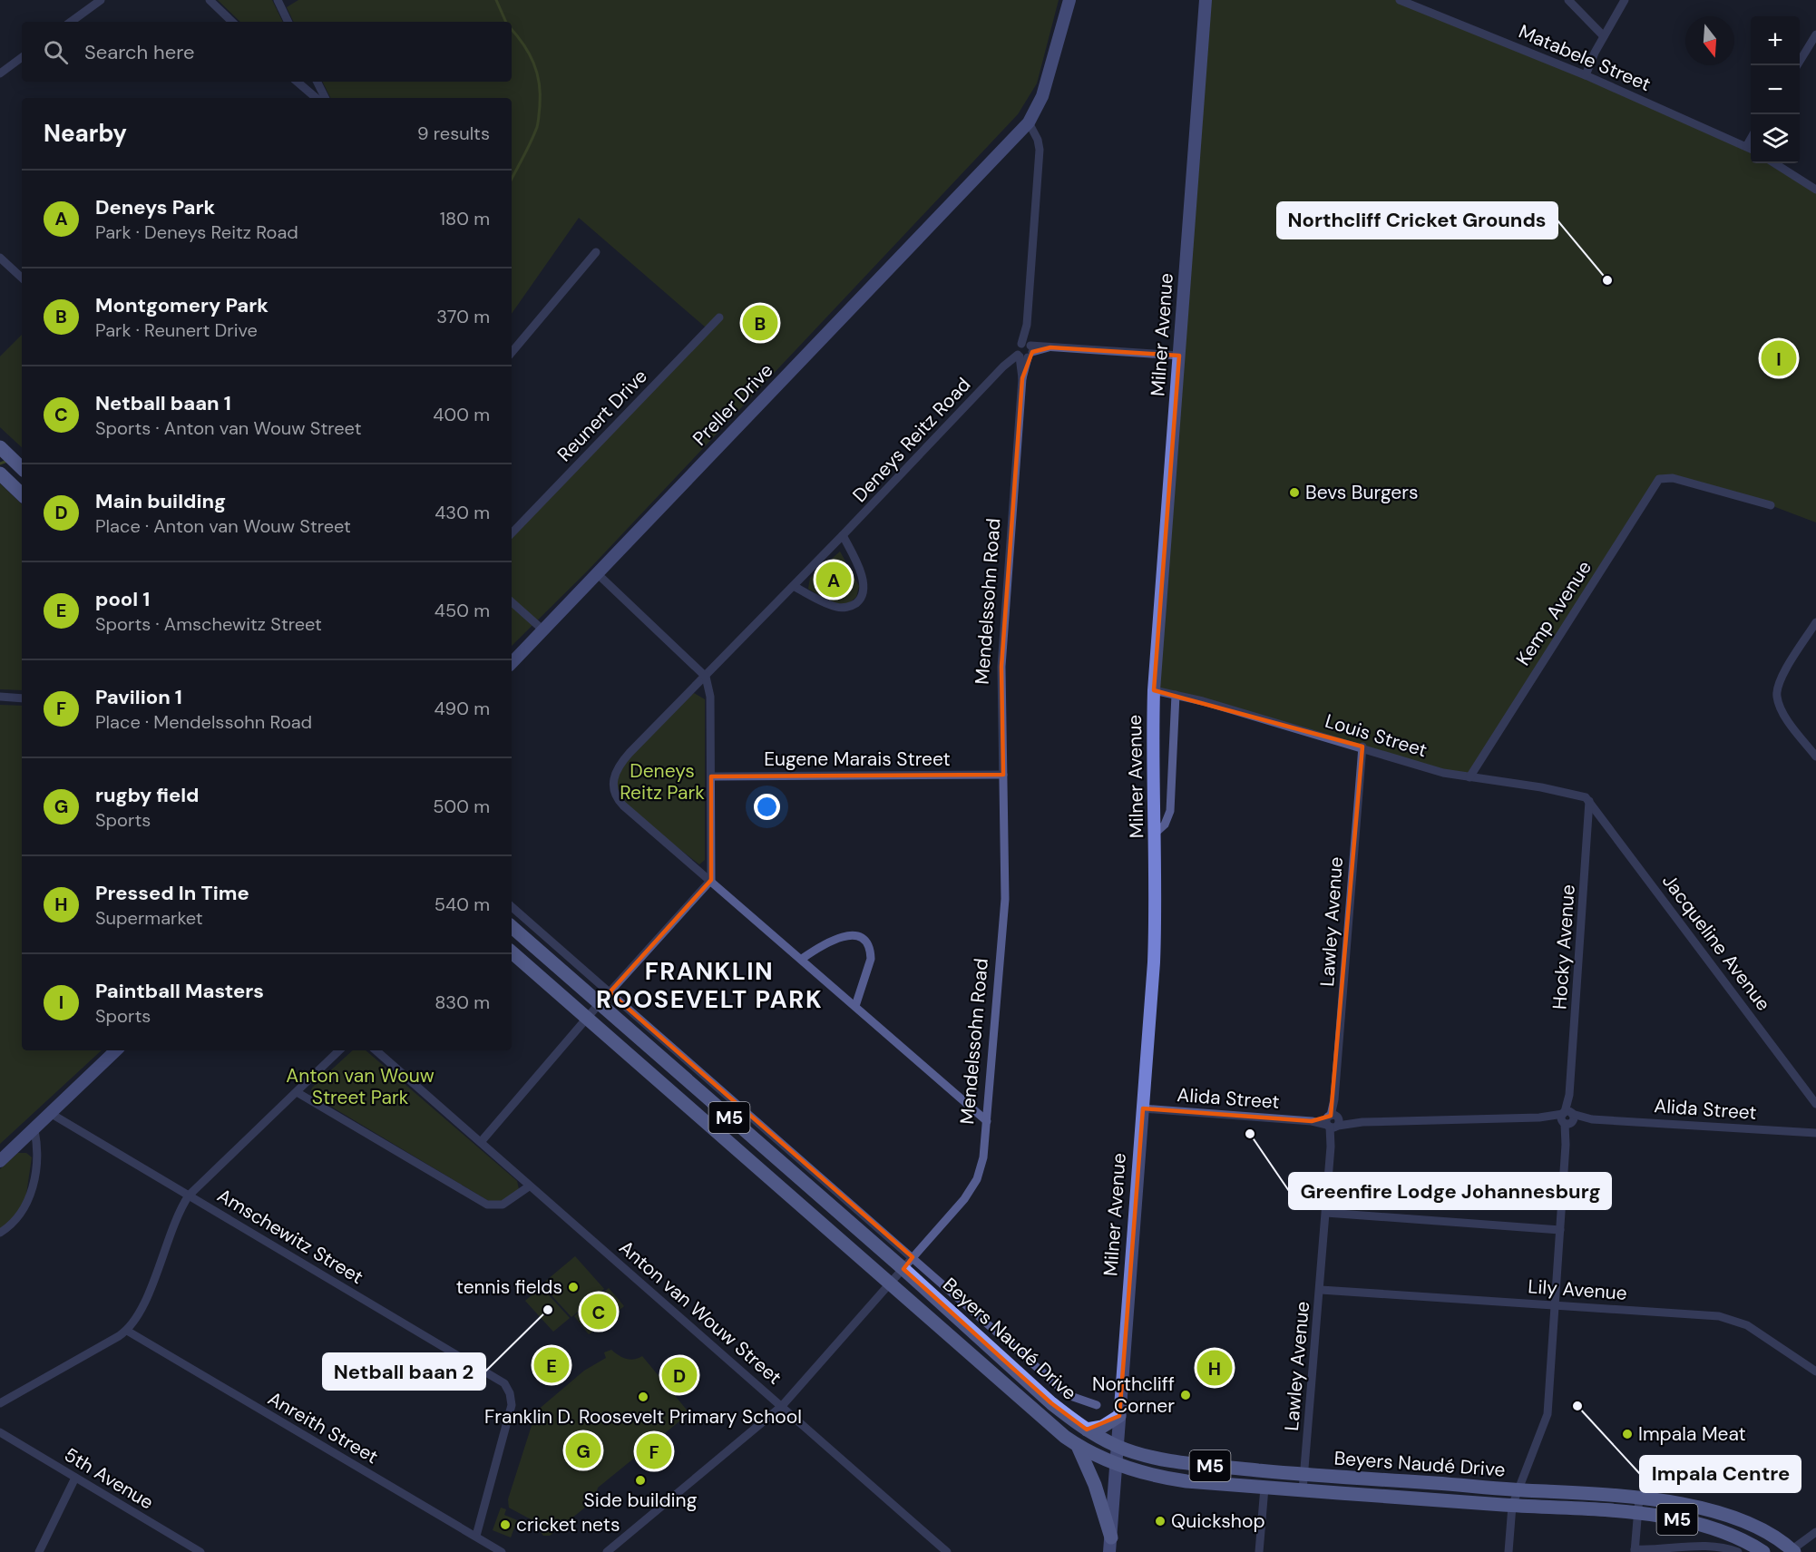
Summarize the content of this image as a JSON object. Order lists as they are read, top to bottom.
{
  "streets": {
    "main road": [
      "Milner Avenue",
      "Preller Drive",
      "M5",
      "Beyers Naudé Drive"
    ],
    "street": [
      "Matabele Street",
      "Reunert Drive",
      "Deneys Reitz Road",
      "Mendelssohn Road",
      "Kemp Avenue",
      "Louis Street",
      "Eugene Marais Street",
      "Lawley Avenue",
      "Jacqueline Avenue",
      "Hocky Avenue",
      "Alida Street",
      "Amschewitz Street",
      "Lily Avenue",
      "Anton van Wouw Street",
      "Anreith Street",
      "5th Avenue"
    ]
  },
  "crossings": [
    ["Milner Avenue", "Louis Street"],
    ["Milner Avenue", "Alida Street"],
    ["Milner Avenue", "Beyers Naudé Drive"],
    ["Preller Drive", "Mendelssohn Road"],
    ["Deneys Reitz Road", "Mendelssohn Road"],
    ["Mendelssohn Road", "Eugene Marais Street"],
    ["Mendelssohn Road", "Anton van Wouw Street"],
    ["Mendelssohn Road", "Beyers Naudé Drive"],
    ["Kemp Avenue", "Louis Street"],
    ["Louis Street", "Lawley Avenue"],
    ["Louis Street", "Jacqueline Avenue"],
    ["Louis Street", "Hocky Avenue"],
    ["Lawley Avenue", "Alida Street"],
    ["Lawley Avenue", "Lily Avenue"],
    ["Lawley Avenue", "Beyers Naudé Drive"],
    ["Jacqueline Avenue", "Hocky Avenue"],
    ["Hocky Avenue", "Alida Street"],
    ["Hocky Avenue", "Lily Avenue"],
    ["Hocky Avenue", "Beyers Naudé Drive"],
    ["Amschewitz Street", "Anreith Street"]
  ],
  "districts": ["FRANKLIN ROOSEVELT PARK"],
  "parks": ["Deneys Reitz Park", "Anton van Wouw Street Park"],
  "places": [
    "Northcliff Cricket Grounds",
    "Bevs Burgers",
    "Greenfire Lodge Johannesburg",
    "tennis fields",
    "Netball baan 2",
    "Northcliff Corner",
    "Franklin D. Roosevelt Primary School",
    "Impala Centre",
    "Impala Meat",
    "Side building",
    "Quickshop",
    "cricket nets"
  ],
  "north": "bottom",
  "page": {
    "map_buttons": ["+", "−"],
    "search": "Search here",
    "heading": ["Nearby", "9 results"],
    "list": [
      {
        "mark": "A",
        "name": "Deneys Park",
        "note": "Park · Deneys Reitz Road",
        "value": "180 m"
      },
      {
        "mark": "B",
        "name": "Montgomery Park",
        "note": "Park · Reunert Drive",
        "value": "370 m"
      },
      {
        "mark": "C",
        "name": "Netball baan 1",
        "note": "Sports · Anton van Wouw Street",
        "value": "400 m"
      },
      {
        "mark": "D",
        "name": "Main building",
        "note": "Place · Anton van Wouw Street",
        "value": "430 m"
      },
      {
        "mark": "E",
        "name": "pool 1",
        "note": "Sports · Amschewitz Street",
        "value": "450 m"
      },
      {
        "mark": "F",
        "name": "Pavilion 1",
        "note": "Place · Mendelssohn Road",
        "value": "490 m"
      },
      {
        "mark": "G",
        "name": "rugby field",
        "note": "Sports",
        "value": "500 m"
      },
      {
        "mark": "H",
        "name": "Pressed In Time",
        "note": "Supermarket",
        "value": "540 m"
      },
      {
        "mark": "I",
        "name": "Paintball Masters",
        "note": "Sports",
        "value": "830 m"
      }
    ],
    "pins": [
      "B",
      "I",
      "A",
      "C",
      "E",
      "H",
      "D",
      "G",
      "F"
    ]
  }
}
